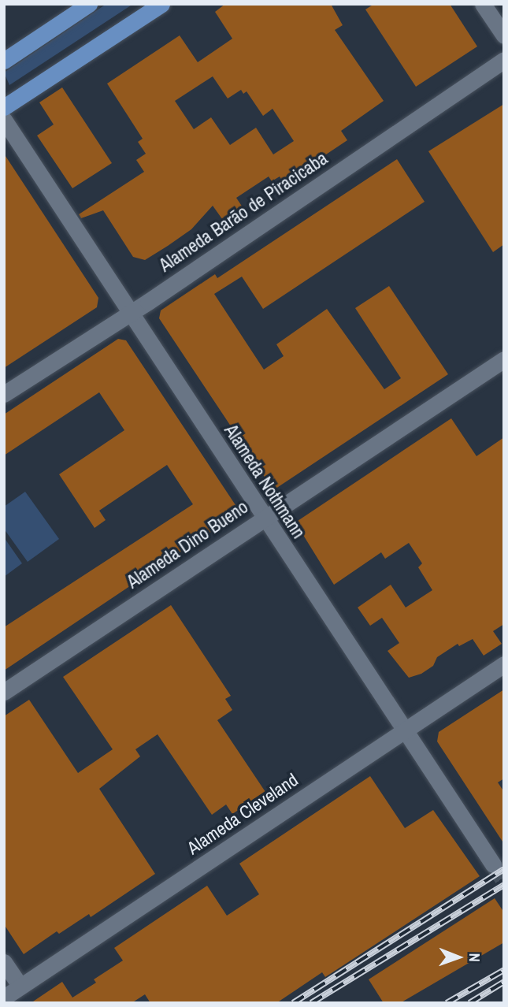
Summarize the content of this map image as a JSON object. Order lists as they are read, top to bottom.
{
  "streets": {
    "street": [
      "Alameda Barão de Piracicaba",
      "Alameda Nothmann",
      "Alameda Dino Bueno",
      "Alameda Cleveland"
    ]
  },
  "crossings": [
    ["Alameda Barão de Piracicaba", "Alameda Nothmann"],
    ["Alameda Nothmann", "Alameda Dino Bueno"],
    ["Alameda Nothmann", "Alameda Cleveland"]
  ],
  "north": "right"
}
